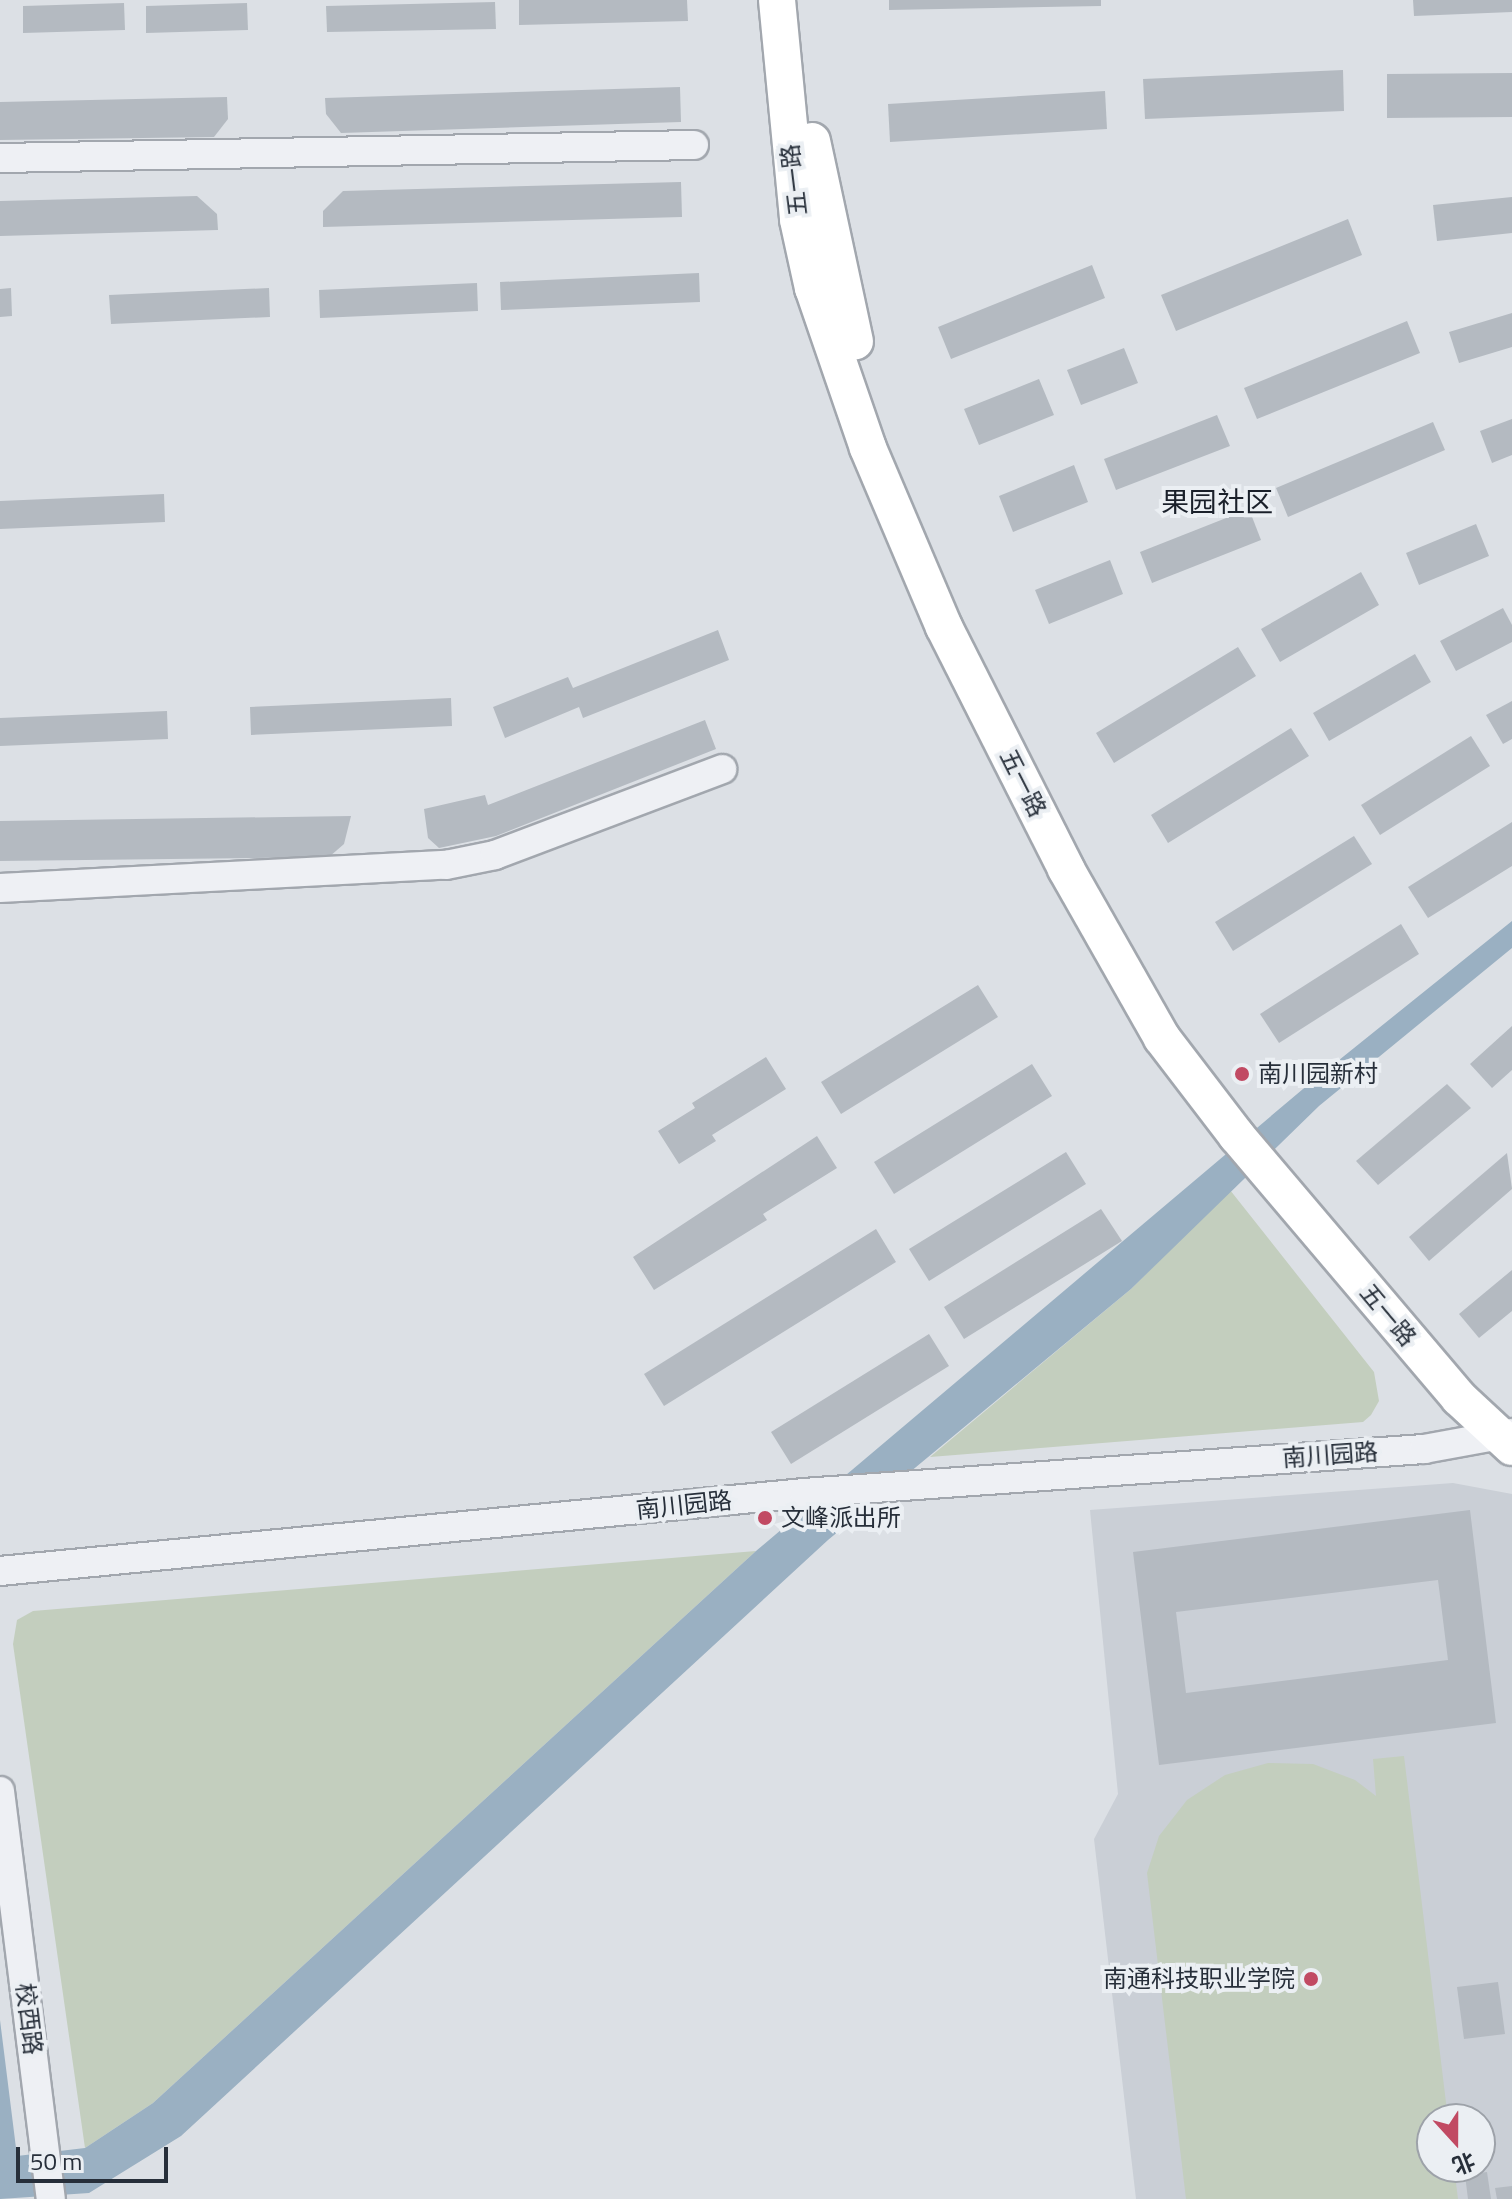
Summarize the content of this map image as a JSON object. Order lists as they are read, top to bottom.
{
  "streets": {
    "main road": ["五一路"],
    "street": ["南川园路", "校西路"]
  },
  "crossings": [
    ["五一路", "南川园路"]
  ],
  "districts": ["果园社区"],
  "places": ["南川园新村", "文峰派出所", "南通科技职业学院"],
  "scale_bar": "50 m",
  "north": "bottom"
}
